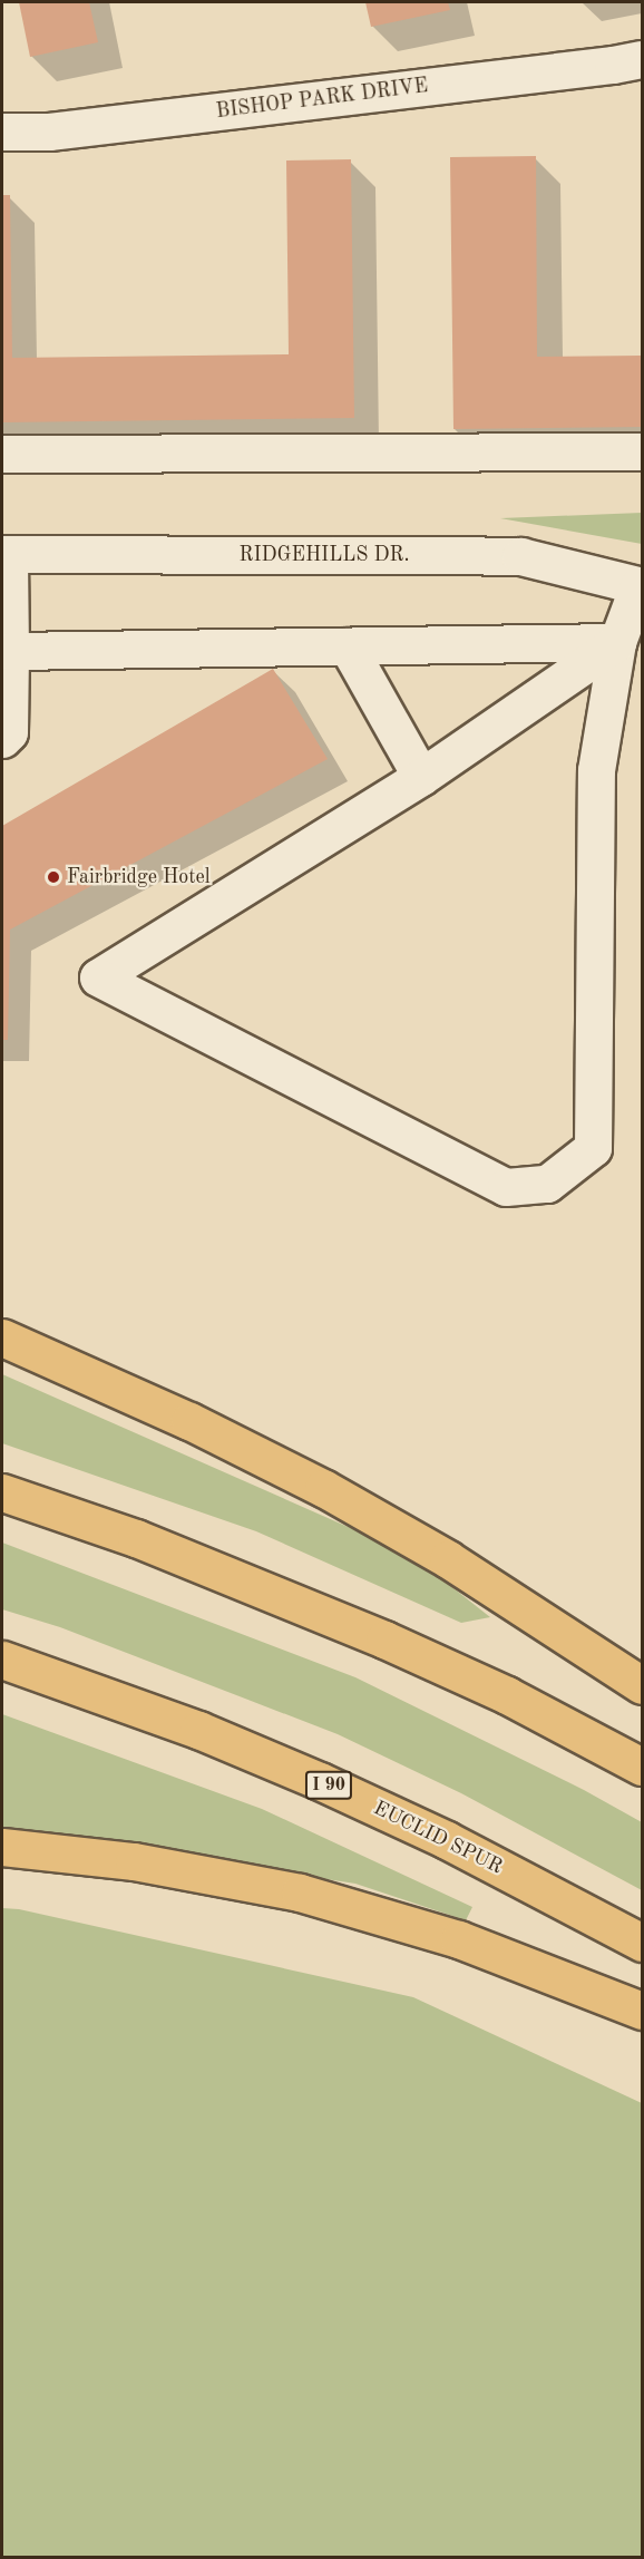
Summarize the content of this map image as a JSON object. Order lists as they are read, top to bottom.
{
  "streets": {
    "highway": ["I 90", "EUCLID SPUR"],
    "street": ["BISHOP PARK DRIVE", "RIDGEHILLS DR."]
  },
  "places": ["Fairbridge Hotel"]
}
